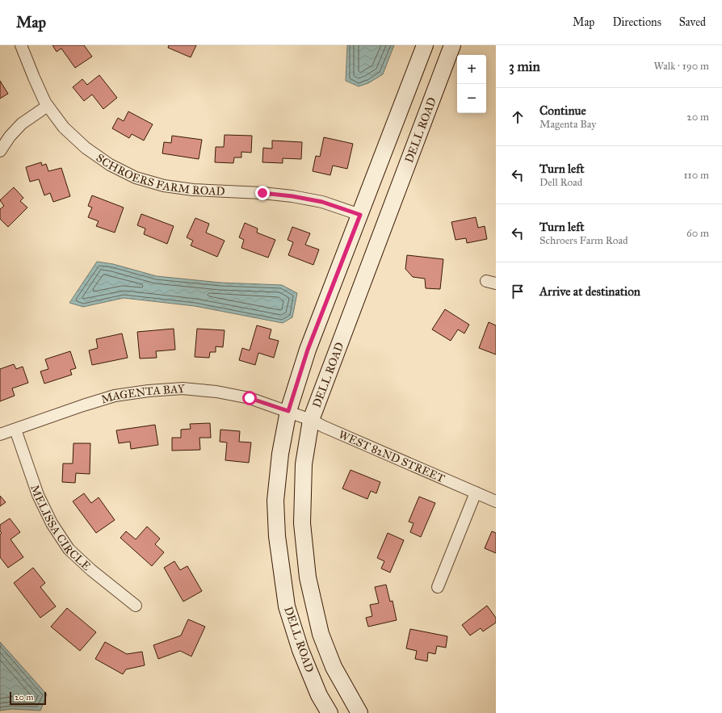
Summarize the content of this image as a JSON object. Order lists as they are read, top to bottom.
{
  "streets": {
    "main road": ["DELL ROAD"],
    "street": [
      "SCHROERS FARM ROAD",
      "MAGENTA BAY",
      "WEST 82ND STREET",
      "MELISSA CIRCLE"
    ]
  },
  "crossings": [
    ["DELL ROAD", "SCHROERS FARM ROAD"],
    ["DELL ROAD", "MAGENTA BAY"],
    ["DELL ROAD", "WEST 82ND STREET"],
    ["MAGENTA BAY", "WEST 82ND STREET"],
    ["MAGENTA BAY", "MELISSA CIRCLE"]
  ],
  "scale_bar": "20 m",
  "page": {
    "header": "Map",
    "nav": ["Map", "Directions", "Saved"],
    "heading": ["3 min", "Walk · 190 m"],
    "map_buttons": ["+", "−"],
    "list": [
      ["Continue", "Magenta Bay", "20 m"],
      ["Turn left", "Dell Road", "110 m"],
      ["Turn left", "Schroers Farm Road", "60 m"],
      "Arrive at destination"
    ],
    "scale": "20 m"
  }
}
